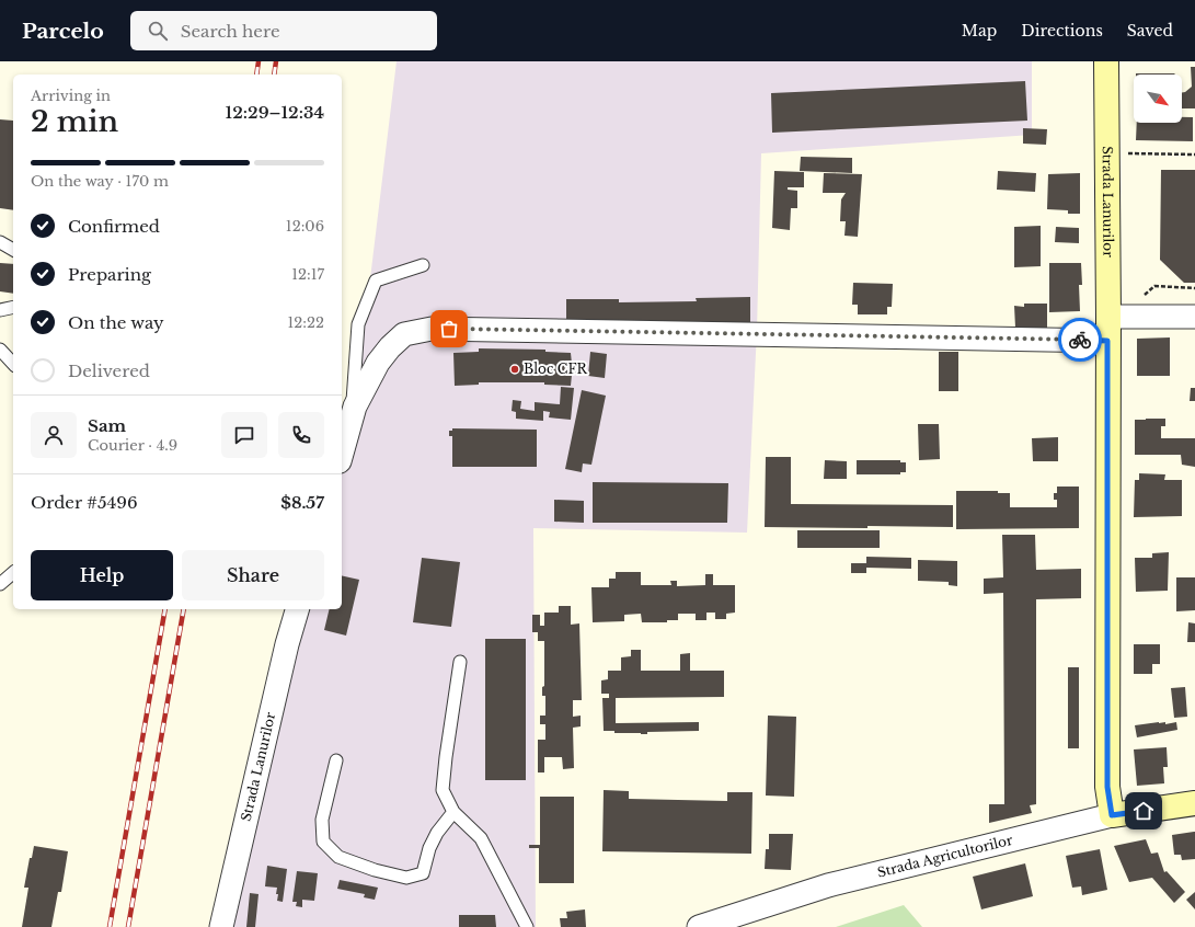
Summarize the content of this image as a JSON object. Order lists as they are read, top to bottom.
{
  "streets": {
    "street": ["Strada Lanurilor", "Strada Agricultorilor"]
  },
  "crossings": [
    ["Strada Lanurilor", "Strada Agricultorilor"]
  ],
  "places": ["Bloc CFR"],
  "north": "bottom right",
  "page": {
    "header": "Parcelo",
    "search": "Search here",
    "nav": ["Map", "Directions", "Saved"],
    "heading": ["2 min", "Arriving in", "12:29–12:34"],
    "panel": [
      "Sam",
      "Courier · 4.9",
      "Order #5496",
      "$8.57"
    ],
    "bar": "On the way · 170 m",
    "list": [
      ["Confirmed", "12:06"],
      ["Preparing", "12:17"],
      ["On the way", "12:22"],
      "Delivered"
    ],
    "buttons": ["Help", "Share"]
  }
}
